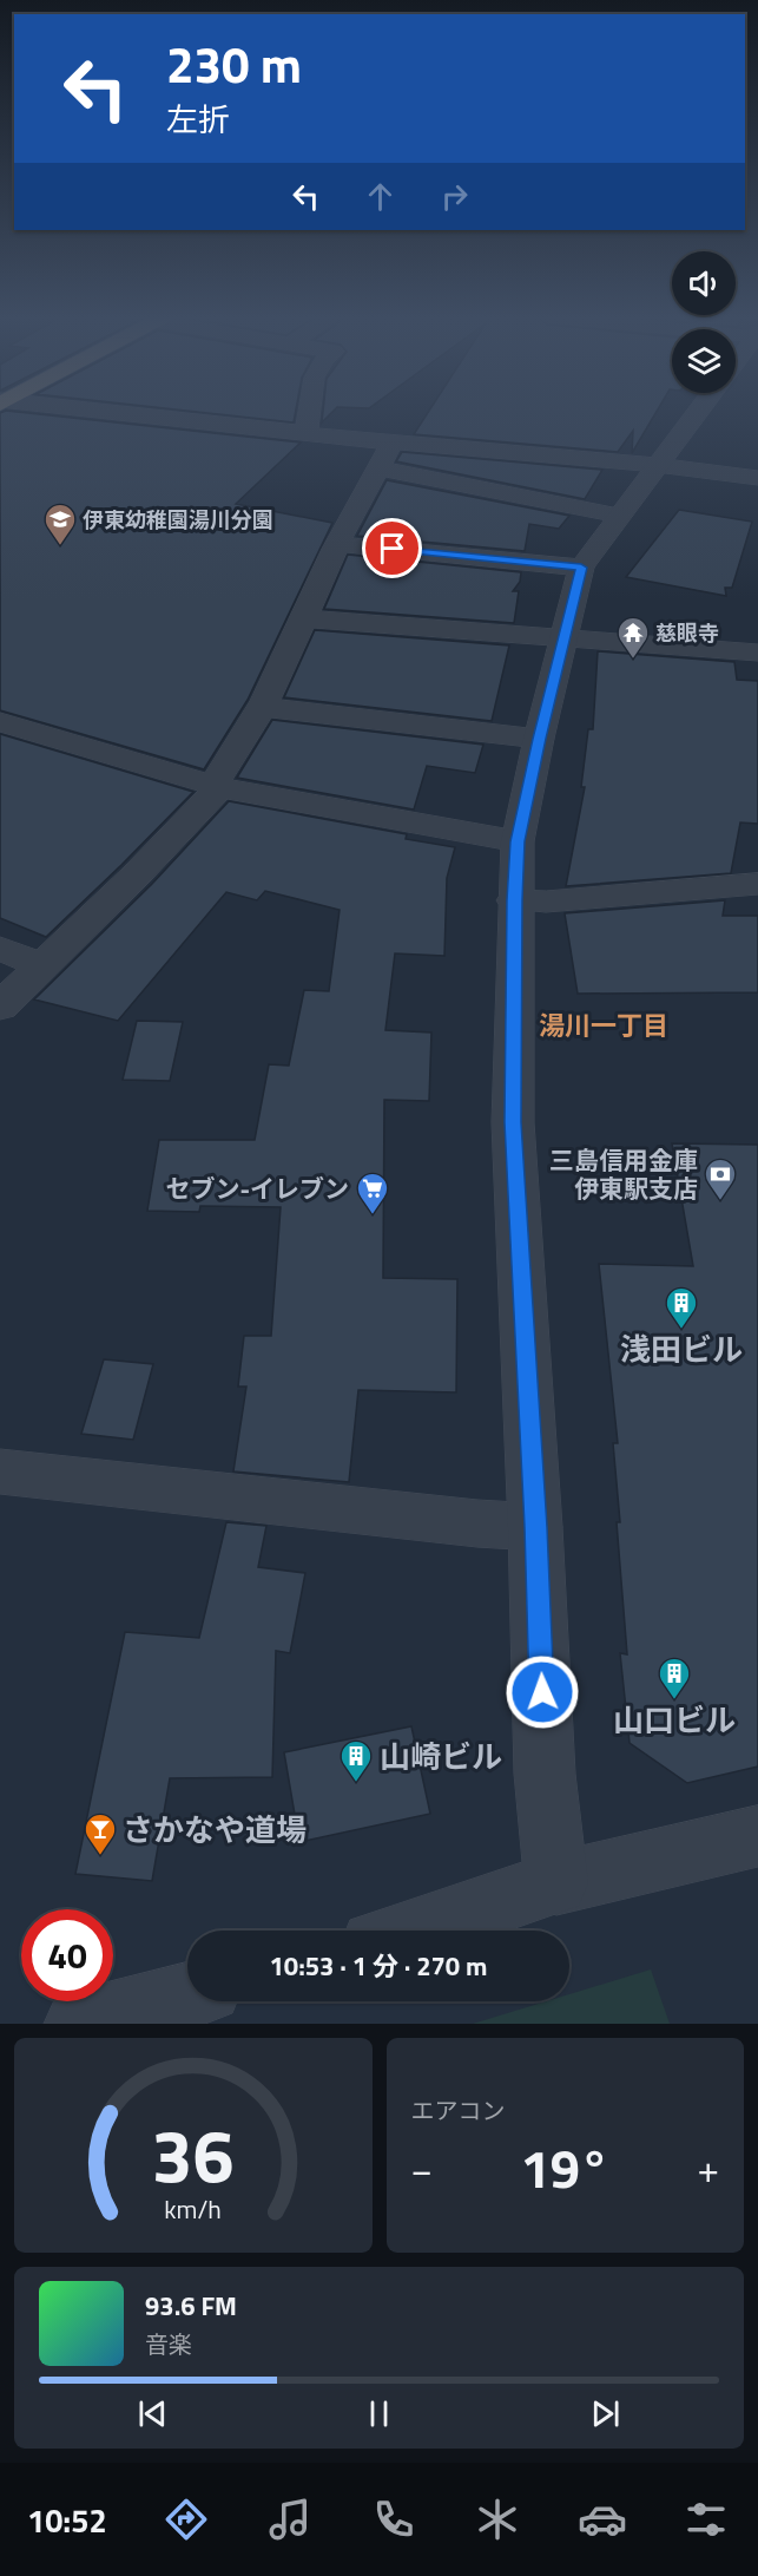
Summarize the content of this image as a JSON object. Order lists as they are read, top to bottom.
{
  "districts": ["湯川一丁目"],
  "places": {
    "school or university": ["伊東幼稚園湯川分園"],
    "temple": ["慈眼寺"],
    "bank": ["三島信用金庫 伊東駅支店"],
    "supermarket": ["セブン-イレブン"],
    "building": ["浅田ビル", "山口ビル", "山崎ビル"],
    "bar": ["さかなや道場"]
  },
  "page": {
    "turn": ["230 m", "左折"],
    "limit": "40",
    "trip": "10:53 · 1 分 · 270 m",
    "tile": "エアコン",
    "heat": ["−", "19°", "+"],
    "song": ["93.6 FM", "音楽"],
    "tabs": "10:52",
    "gauge": ["36", "km/h"]
  }
}
